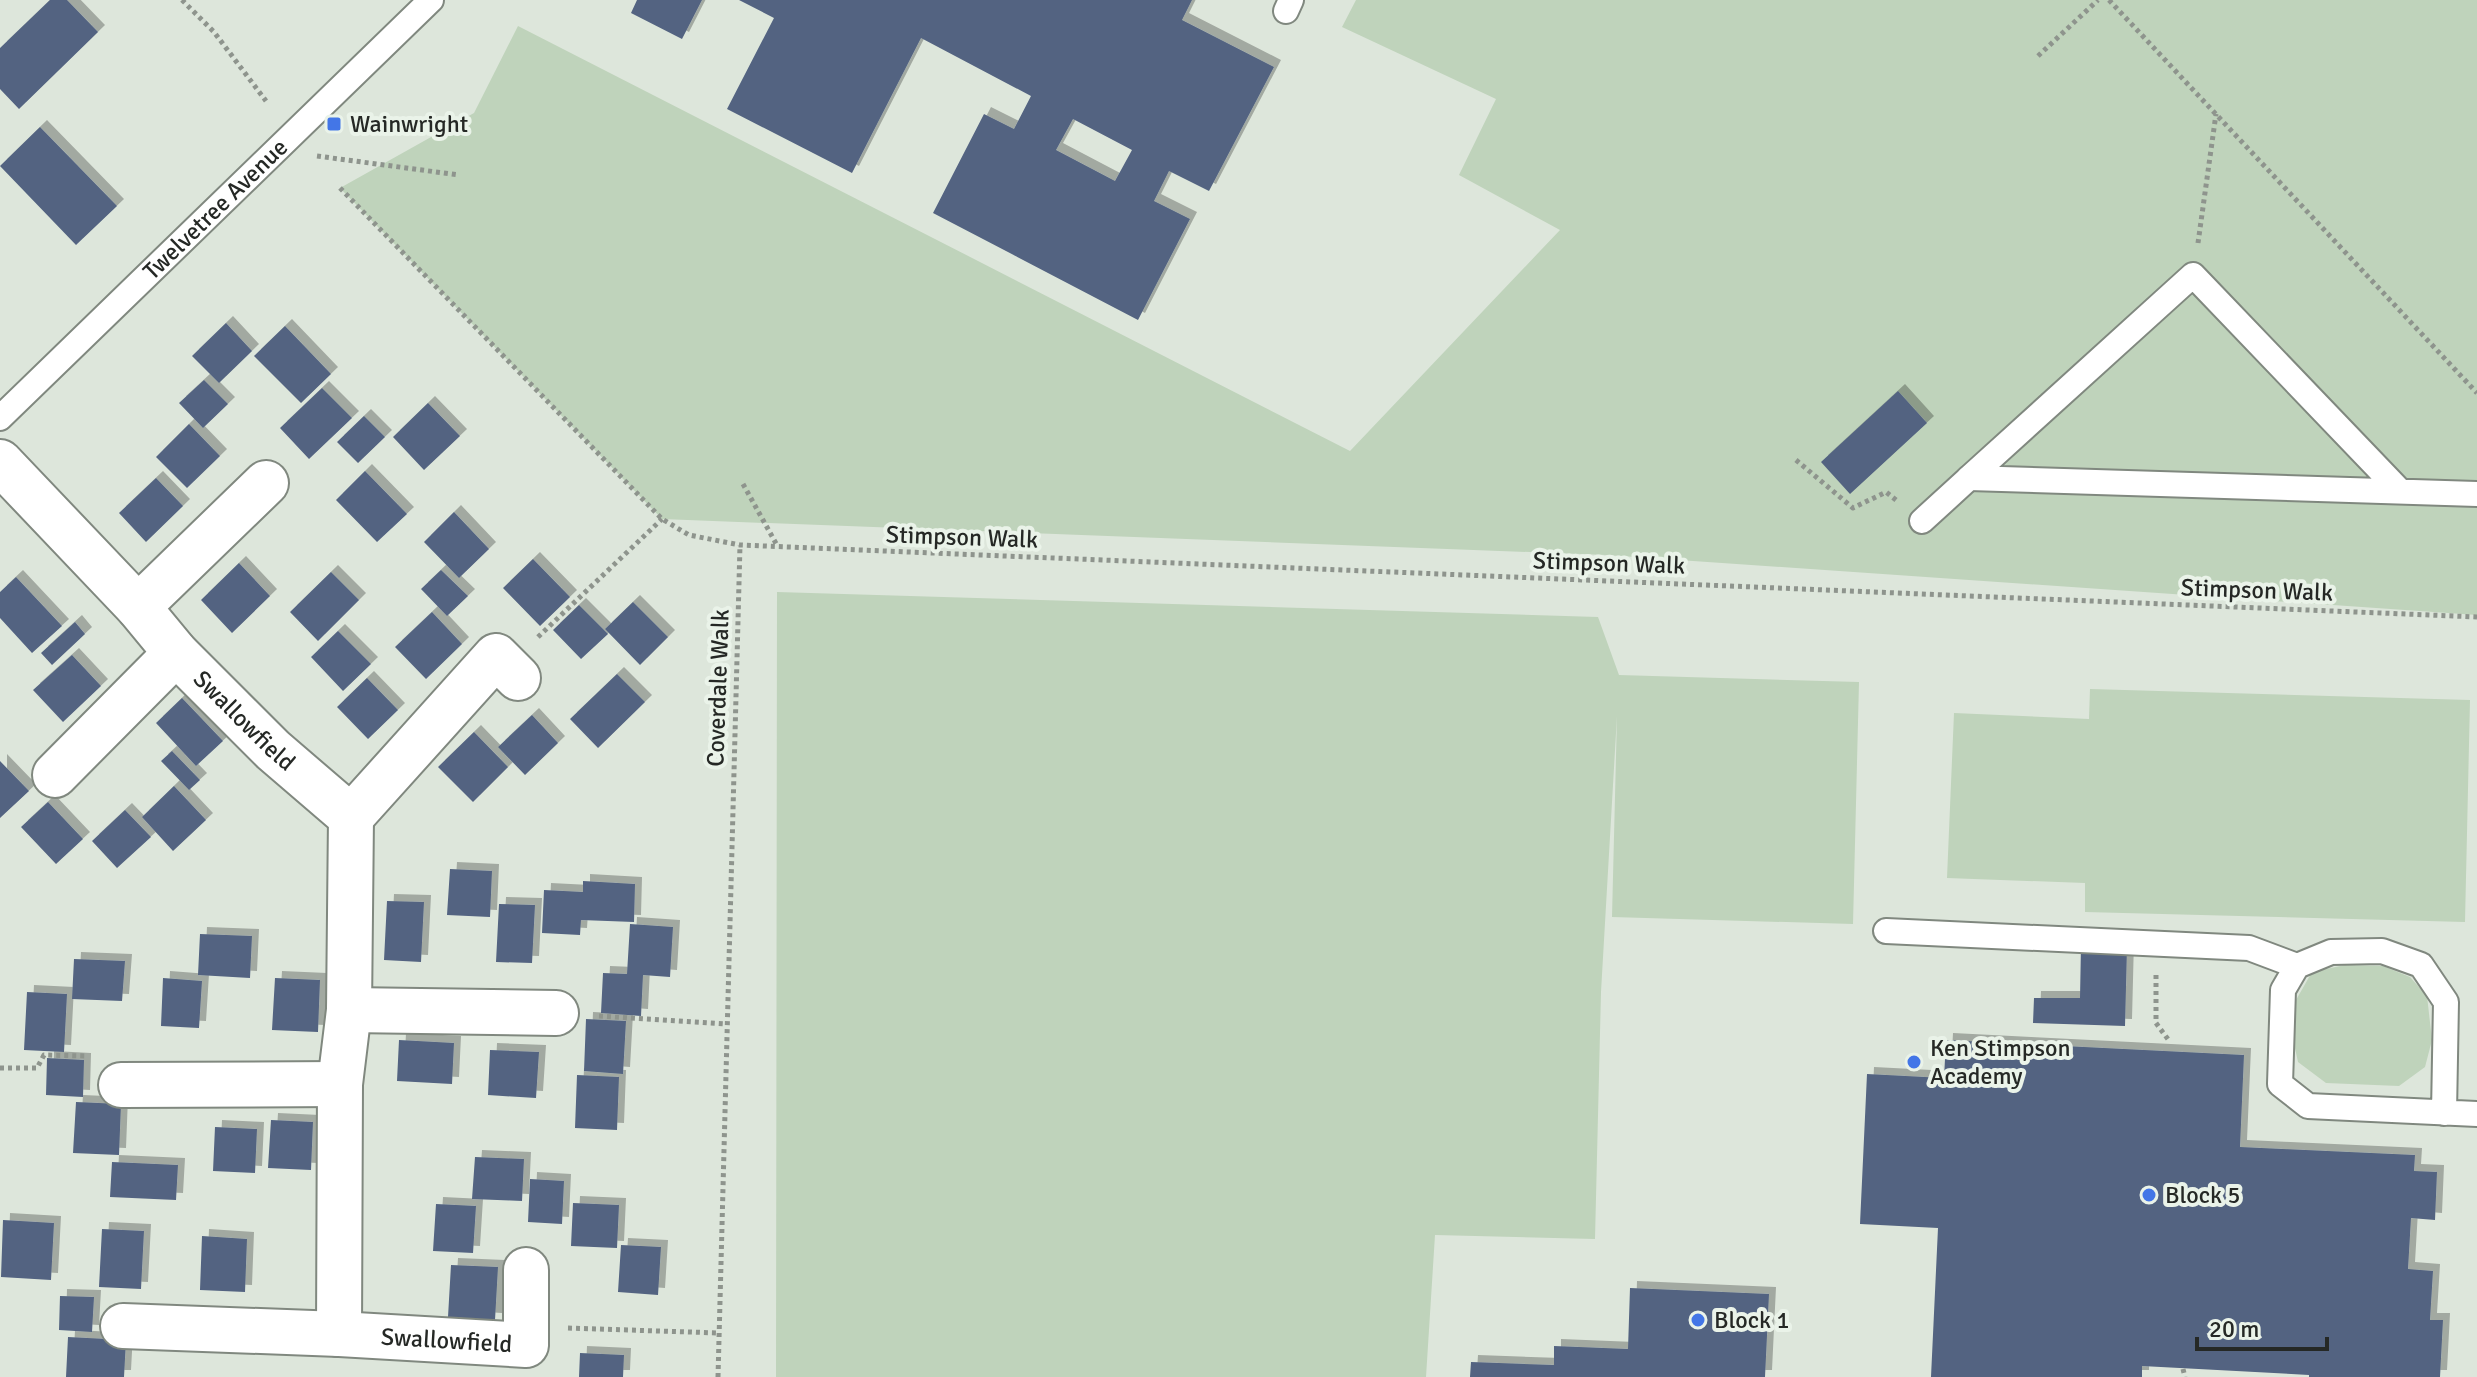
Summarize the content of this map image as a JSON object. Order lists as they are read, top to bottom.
{
  "streets": {
    "street": ["Swallowfield"],
    "lane": ["Twelvetree Avenue"],
    "path": ["Stimpson Walk", "Coverdale Walk"]
  },
  "crossings": [
    ["Stimpson Walk", "Coverdale Walk"]
  ],
  "places": {
    "transit": ["Wainwright"],
    "other": ["Ken Stimpson Academy", "Block 5", "Block 1"]
  },
  "scale_bar": "20 m"
}
